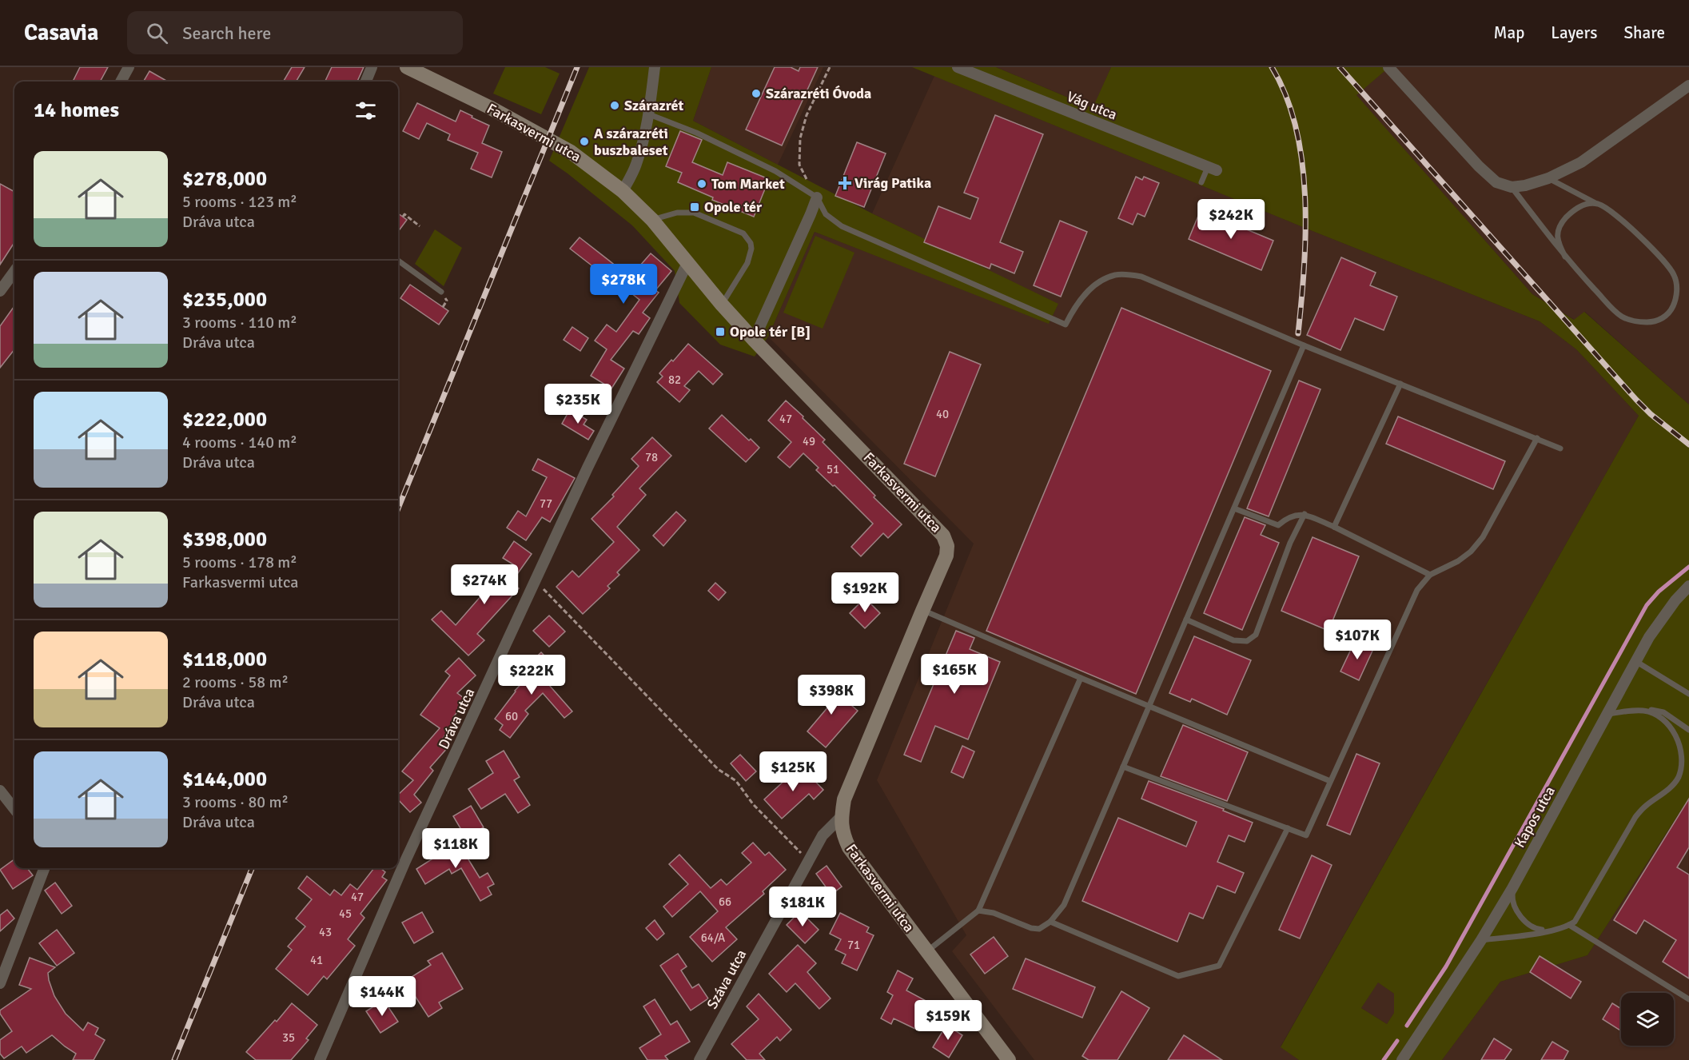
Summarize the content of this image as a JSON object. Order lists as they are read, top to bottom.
{
  "streets": {
    "street": [
      "Vág utca",
      "Farkasvermi utca",
      "Dráva utca",
      "Kapos utca",
      "Száva utca"
    ]
  },
  "crossings": [
    ["Farkasvermi utca", "Dráva utca"],
    ["Farkasvermi utca", "Száva utca"]
  ],
  "places": {
    "other": [
      "Szárazréti Óvoda",
      "Szárazrét",
      "A szárazréti buszbaleset",
      "Tom Market"
    ],
    "health": ["Virág Patika"],
    "transit": ["Opole tér", "Opole tér [B]"]
  },
  "house_numbers": [
    "82",
    "40",
    "47",
    "49",
    "78",
    "51",
    "77",
    "60",
    "47",
    "66",
    "45",
    "43",
    "64/A",
    "71",
    "41",
    "35"
  ],
  "page": {
    "header": "Casavia",
    "search": "Search here",
    "nav": ["Map", "Layers", "Share"],
    "heading": "14 homes",
    "list": [
      {
        "name": "$278,000",
        "note": "5 rooms · 123 m² · Dráva utca"
      },
      {
        "name": "$235,000",
        "note": "3 rooms · 110 m² · Dráva utca"
      },
      {
        "name": "$222,000",
        "note": "4 rooms · 140 m² · Dráva utca"
      },
      {
        "name": "$398,000",
        "note": "5 rooms · 178 m² · Farkasvermi utca"
      },
      {
        "name": "$118,000",
        "note": "2 rooms · 58 m² · Dráva utca"
      },
      {
        "name": "$144,000",
        "note": "3 rooms · 80 m² · Dráva utca"
      }
    ],
    "price": [
      "$242K",
      "$278K",
      "$235K",
      "$274K",
      "$192K",
      "$107K",
      "$165K",
      "$222K",
      "$398K",
      "$125K",
      "$118K",
      "$181K",
      "$144K",
      "$159K"
    ]
  }
}
